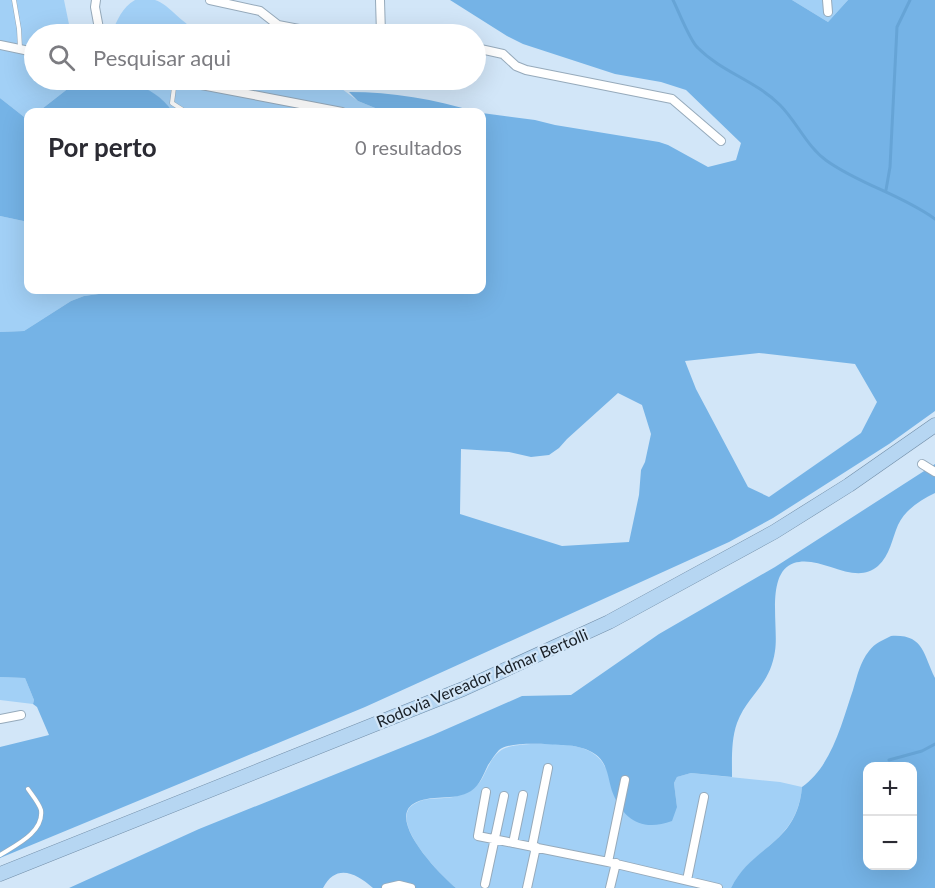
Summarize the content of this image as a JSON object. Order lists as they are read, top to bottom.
{
  "streets": {
    "highway": ["Rodovia Vereador Admar Bertolli"]
  },
  "page": {
    "search": "Pesquisar aqui",
    "heading": ["Por perto", "0 resultados"],
    "map_buttons": ["+", "−"]
  }
}
